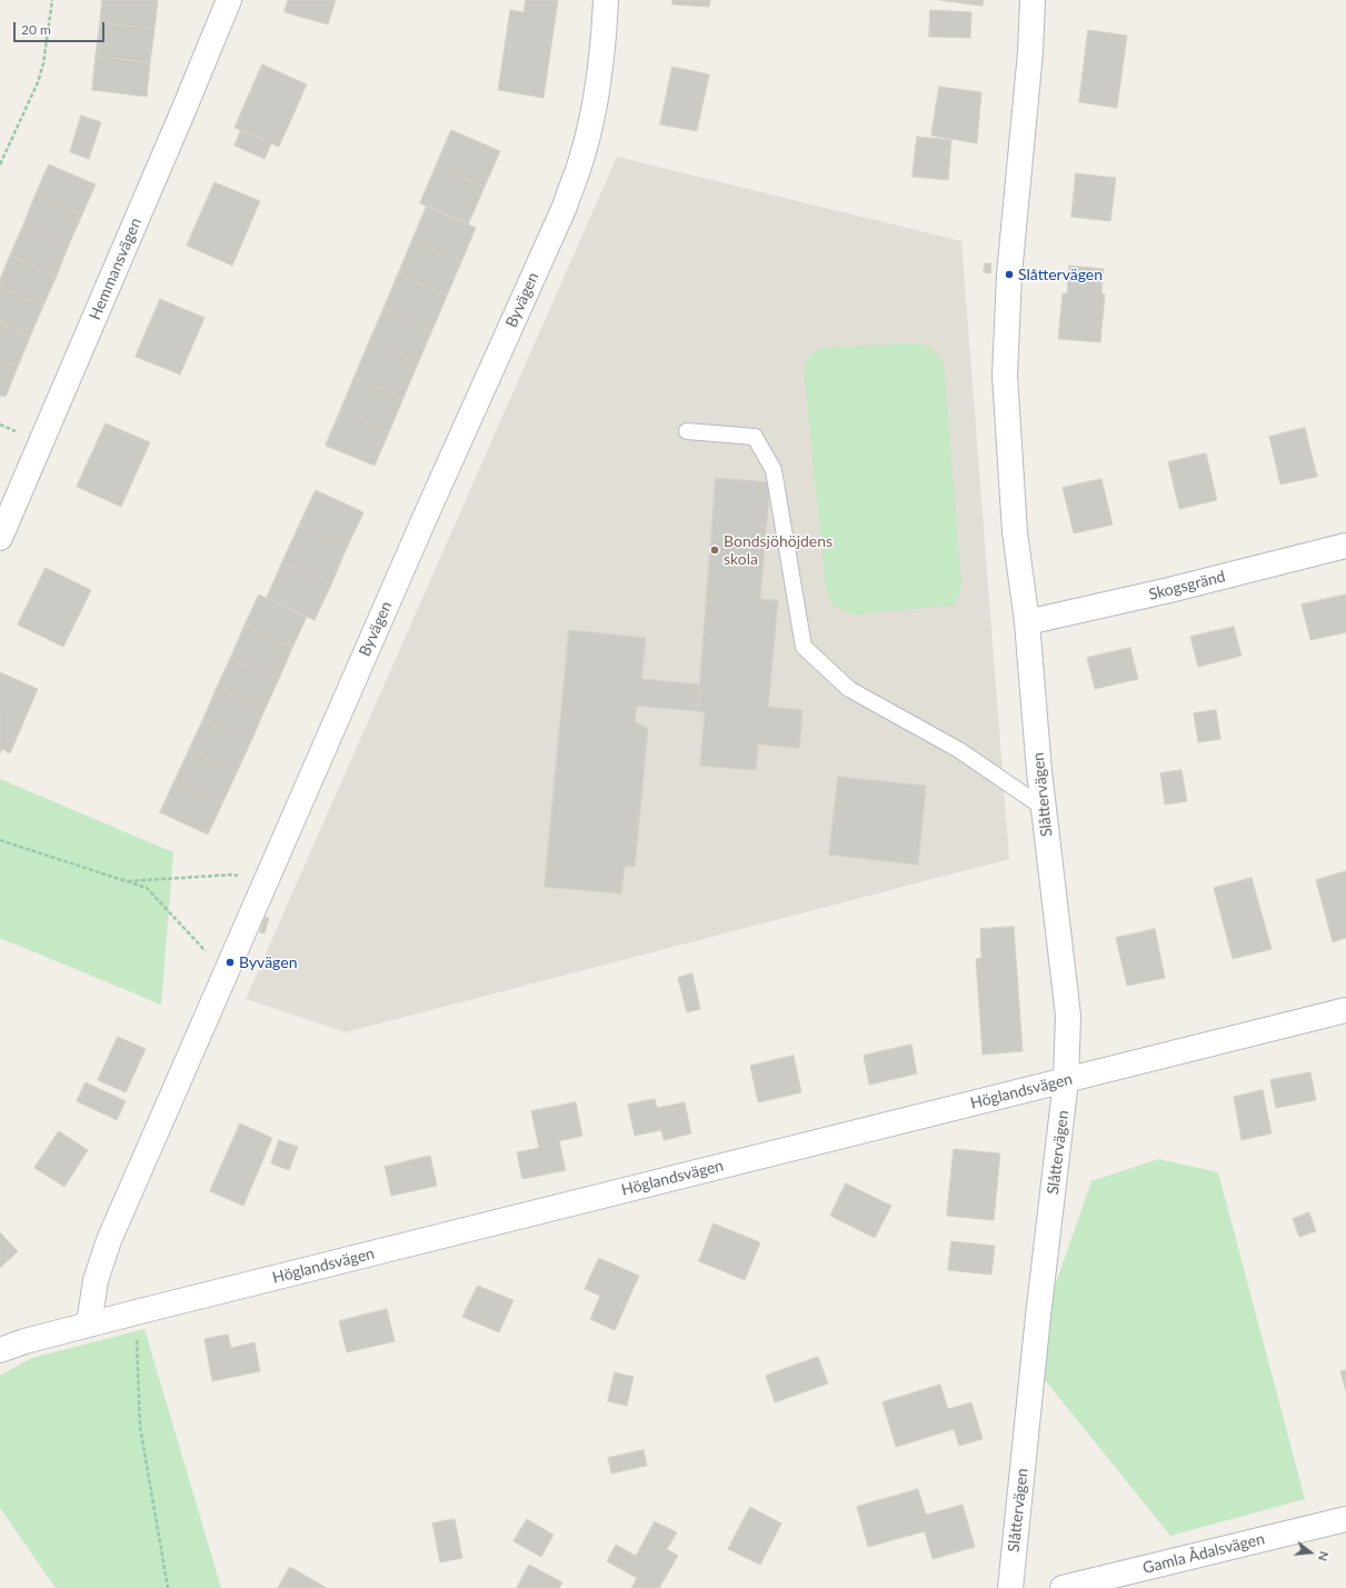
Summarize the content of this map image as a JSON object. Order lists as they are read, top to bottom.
{
  "streets": {
    "street": [
      "Hemmansvägen",
      "Byvägen",
      "Skogsgränd",
      "Slåttervägen",
      "Höglandsvägen",
      "Gamla Ådalsvägen"
    ]
  },
  "crossings": [
    ["Byvägen", "Höglandsvägen"],
    ["Skogsgränd", "Slåttervägen"],
    ["Slåttervägen", "Höglandsvägen"]
  ],
  "places": ["Slåttervägen", "Bondsjöhöjdens skola", "Byvägen"],
  "scale_bar": "20 m",
  "north": "right"
}
